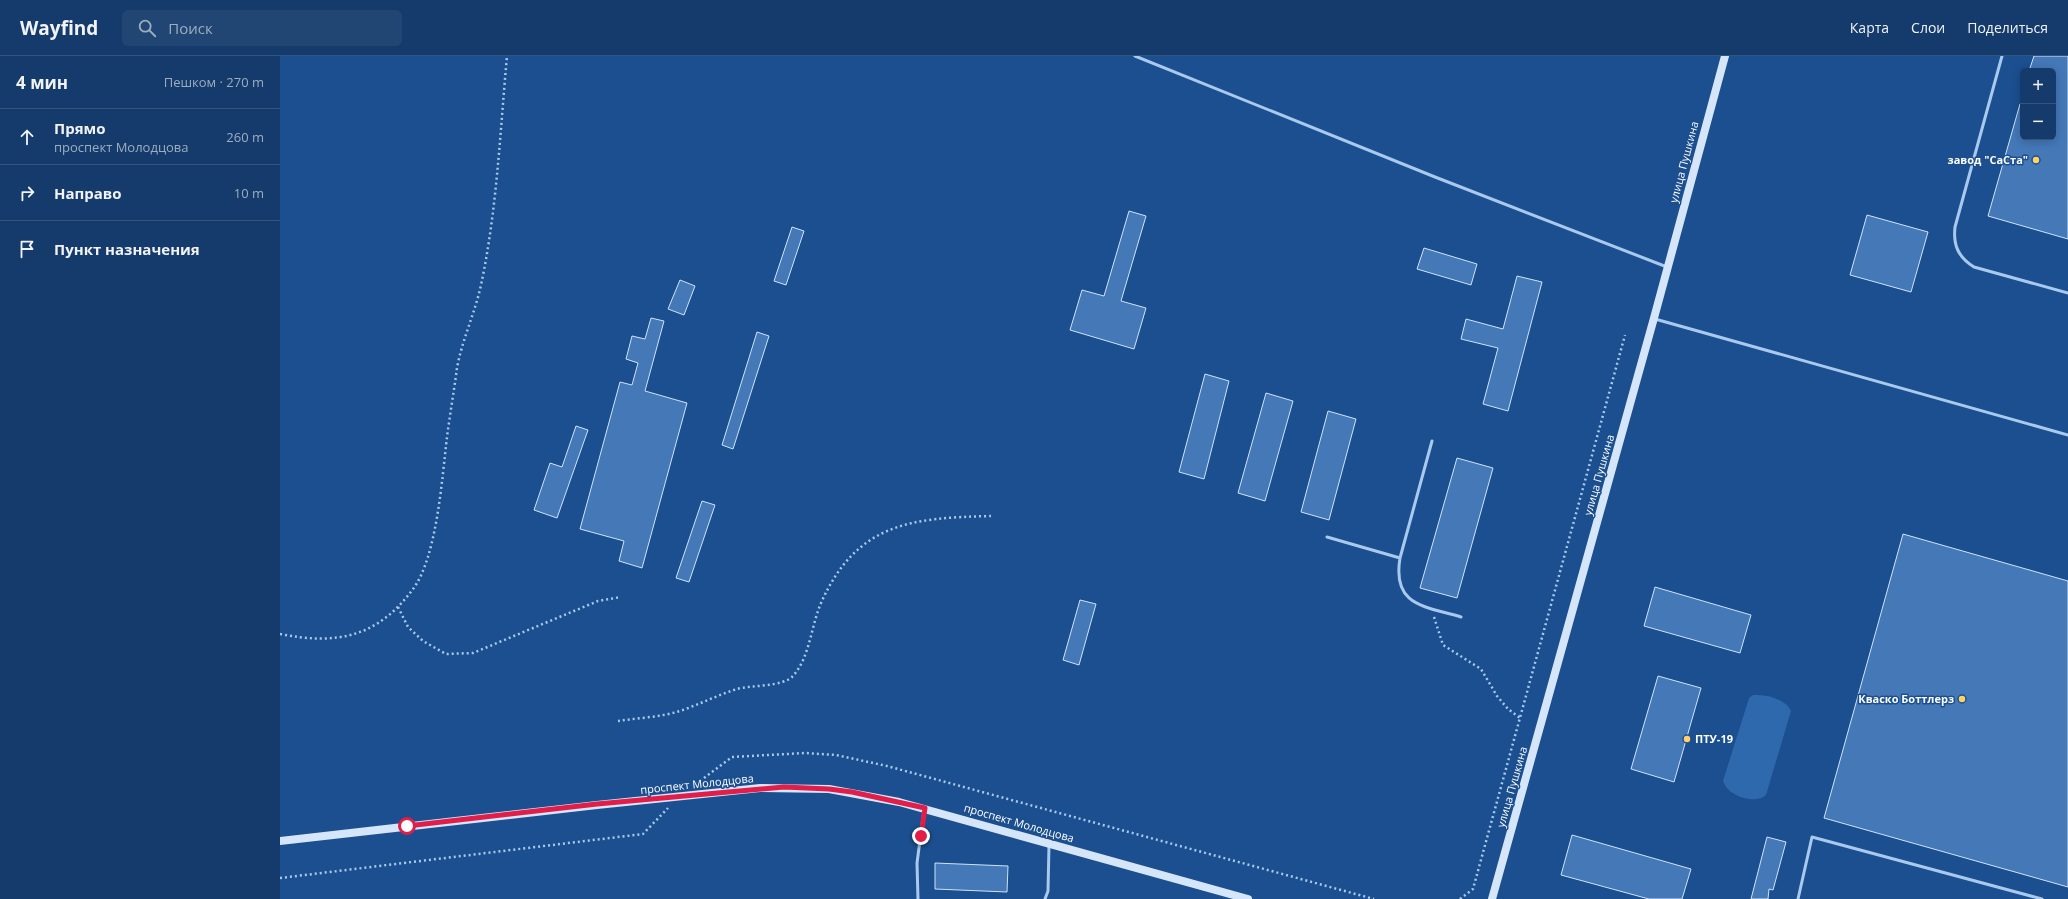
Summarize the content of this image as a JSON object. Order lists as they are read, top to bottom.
{
  "streets": {
    "main road": ["улица Пушкина", "проспект Молодцова"]
  },
  "places": ["завод \"СаСта\"", "Кваско Боттлерз", "ПТУ-19"],
  "page": {
    "header": "Wayfind",
    "search": "Поиск",
    "nav": ["Карта", "Слои", "Поделиться"],
    "heading": ["4 мин", "Пешком · 270 m"],
    "map_buttons": ["+", "−"],
    "list": [
      ["Прямо", "проспект Молодцова", "260 m"],
      ["Направо", "10 m"],
      "Пункт назначения"
    ]
  }
}
